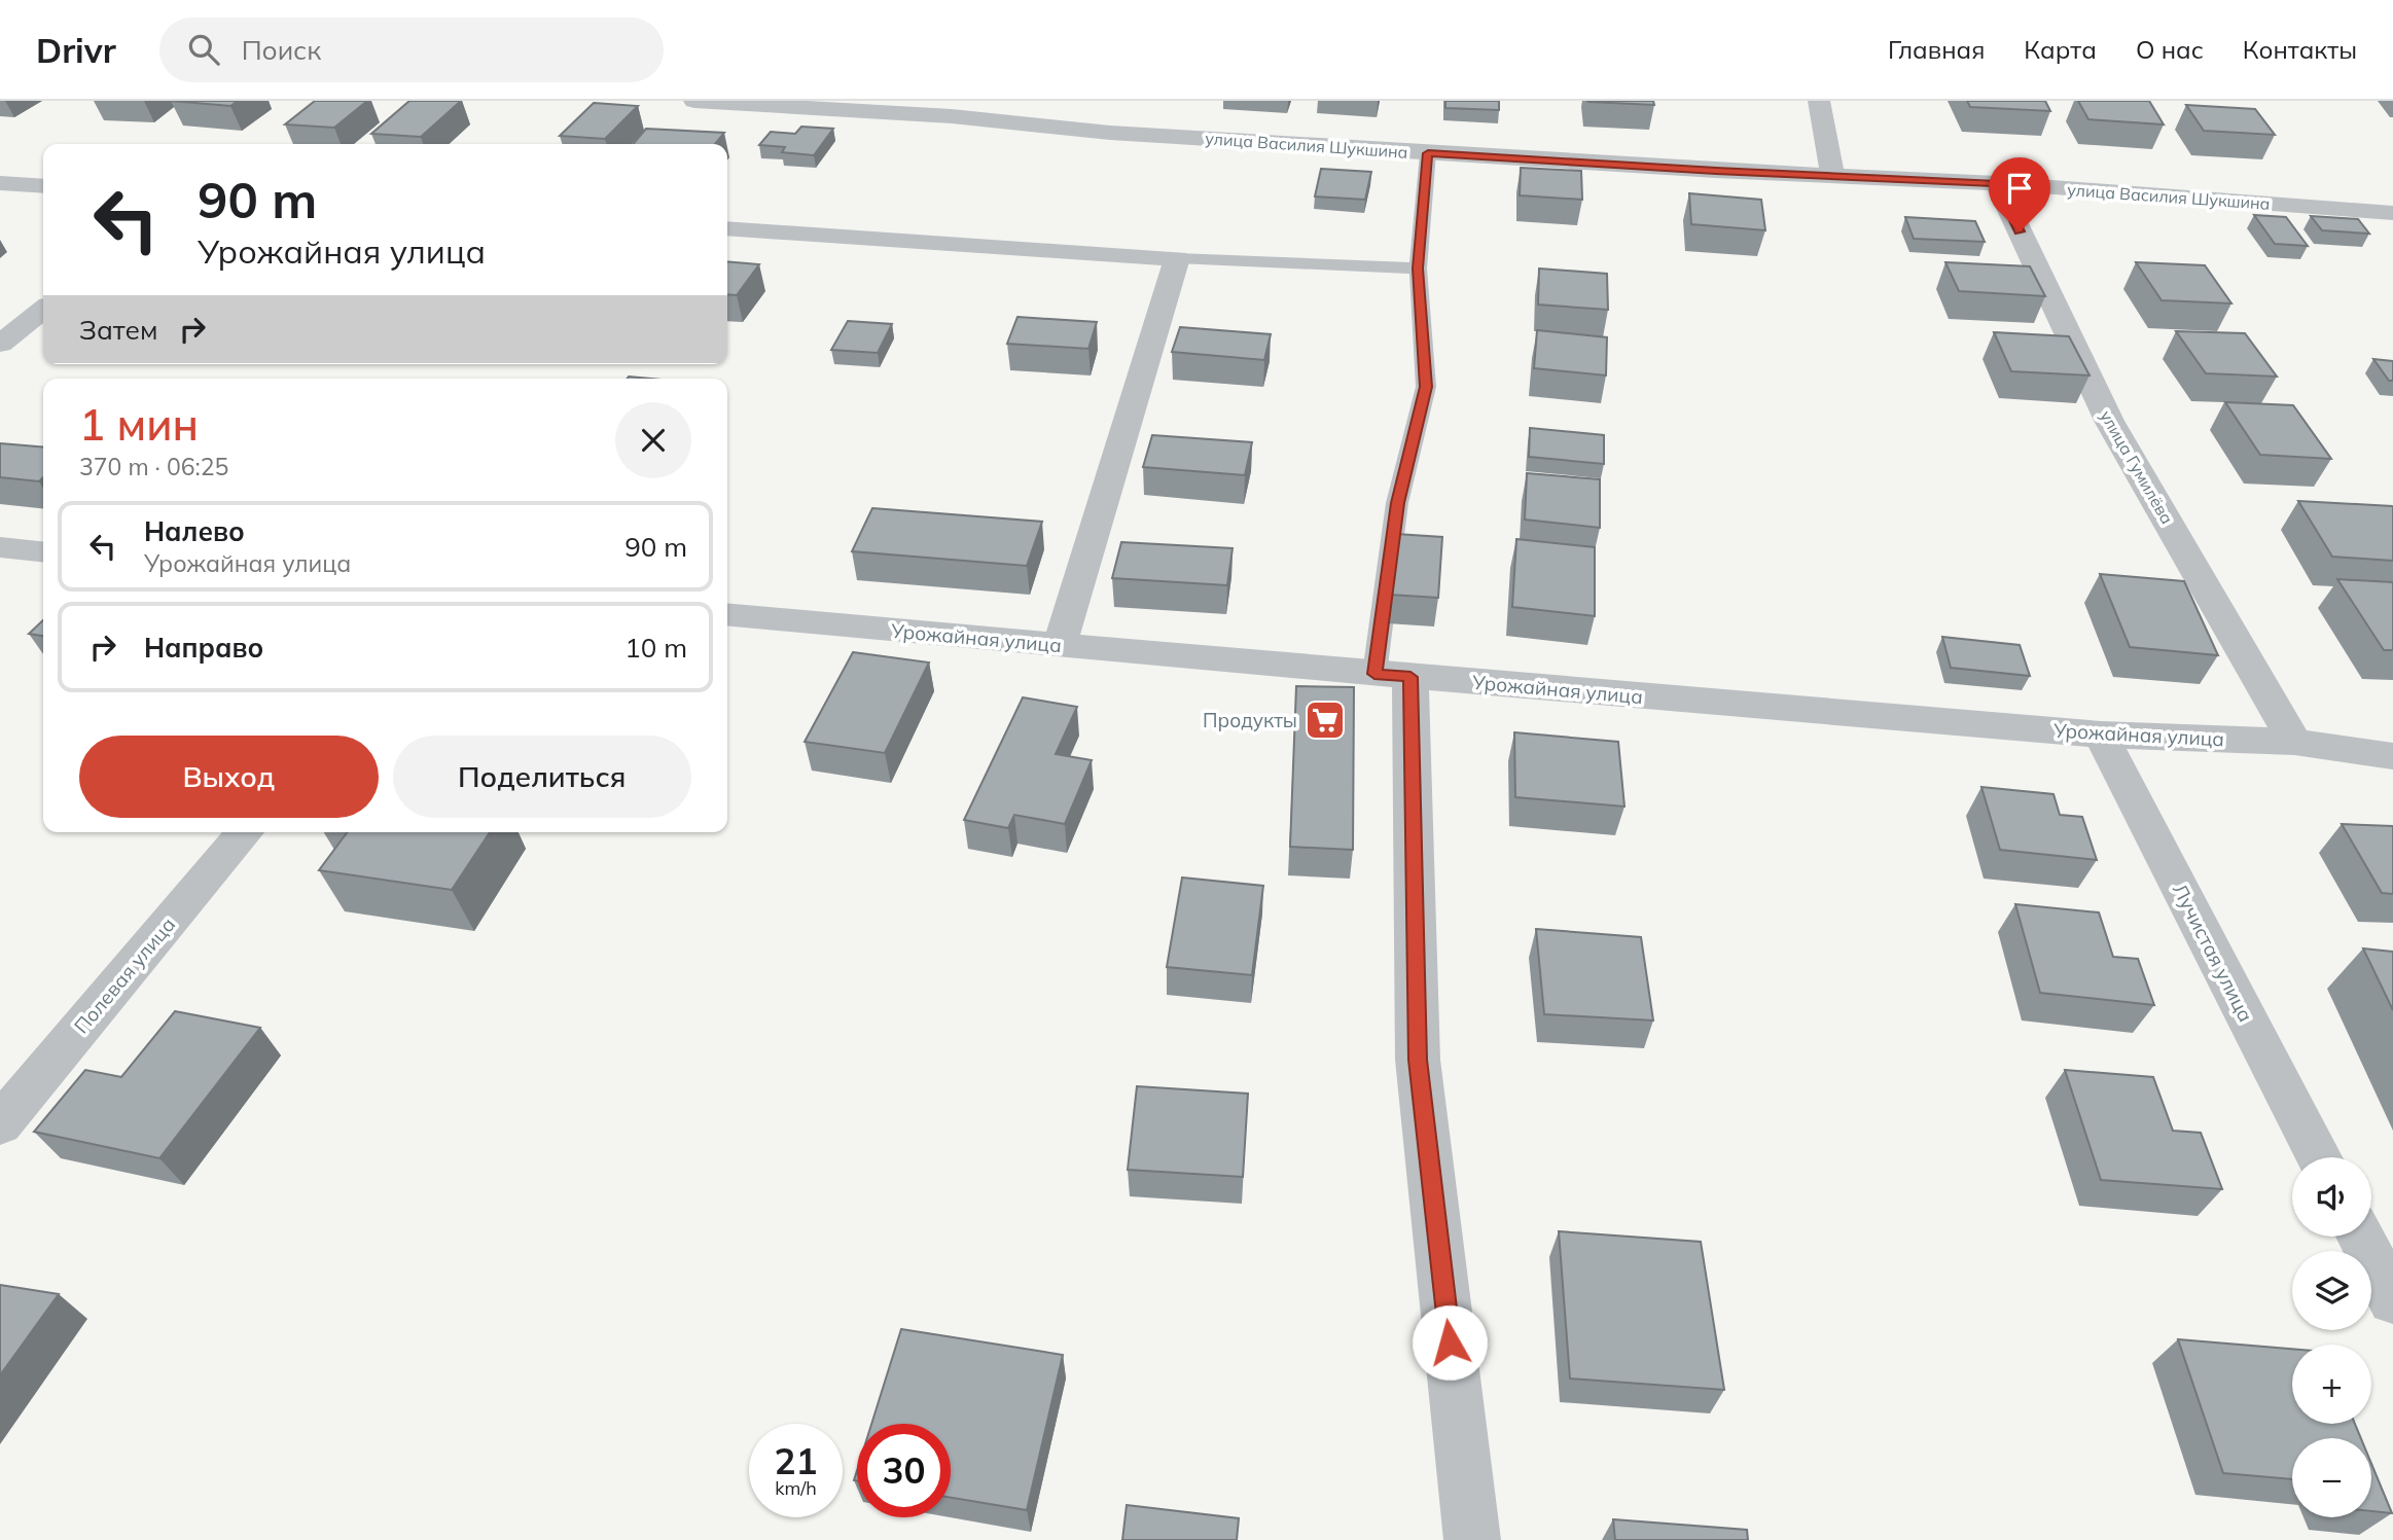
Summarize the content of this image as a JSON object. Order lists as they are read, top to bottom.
{
  "streets": {
    "street": [
      "улица Василия Шукшина",
      "улица Гумилёва",
      "Урожайная улица",
      "Лучистая улица",
      "Полевая улица"
    ]
  },
  "crossings": [
    ["улица Василия Шукшина", "улица Гумилёва"],
    ["улица Гумилёва", "Урожайная улица"],
    ["Урожайная улица", "Лучистая улица"]
  ],
  "places": {
    "supermarket": ["Продукты"]
  },
  "page": {
    "header": "Drivr",
    "search": "Поиск",
    "nav": [
      "Главная",
      "Карта",
      "О нас",
      "Контакты"
    ],
    "turn": ["90 m", "Урожайная улица"],
    "then": "Затем",
    "heading": ["1 мин", "370 m · 06:25"],
    "list": [
      {
        "name": "Налево",
        "note": "Урожайная улица",
        "value": "90 m"
      },
      {
        "name": "Направо",
        "value": "10 m"
      }
    ],
    "buttons": ["Выход", "Поделиться"],
    "map_buttons": ["+", "−"],
    "speed": "21 km/h",
    "limit": "30"
  }
}
